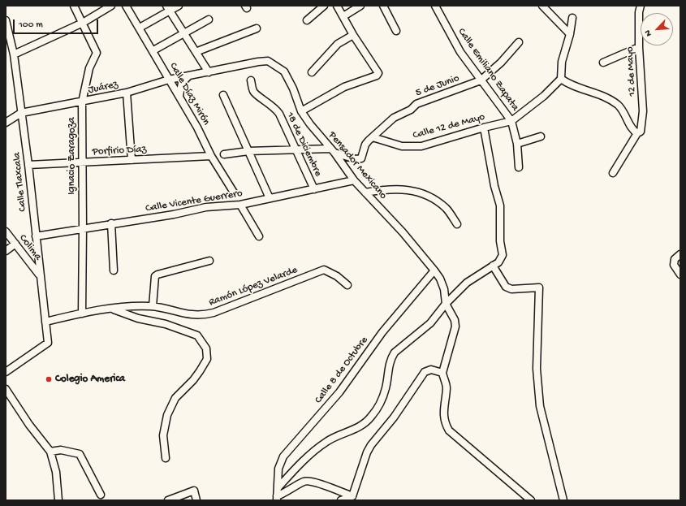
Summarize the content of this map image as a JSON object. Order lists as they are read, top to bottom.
{
  "streets": {
    "street": [
      "Calle Emiliano Zapata",
      "12 de Mayo",
      "5 de Junio",
      "Juárez",
      "Calle Díaz Mirón",
      "Calle 12 de Mayo",
      "18 de Diciembre",
      "Porfirio Díaz",
      "Ignacio Zaragoza",
      "Pensador Mexicano",
      "Calle Tlaxcala",
      "Calle Vicente Guerrero",
      "Colima",
      "Ramón López Velarde",
      "Calle 8 de Octubre"
    ]
  },
  "crossings": [
    ["Calle Emiliano Zapata", "5 de Junio"],
    ["Calle Emiliano Zapata", "Calle 12 de Mayo"],
    ["5 de Junio", "Calle 12 de Mayo"],
    ["5 de Junio", "Pensador Mexicano"],
    ["Juárez", "Calle Díaz Mirón"],
    ["Juárez", "Ignacio Zaragoza"],
    ["Juárez", "Pensador Mexicano"],
    ["Juárez", "Calle Tlaxcala"],
    ["Calle Díaz Mirón", "Porfirio Díaz"],
    ["18 de Diciembre", "Calle Vicente Guerrero"],
    ["Porfirio Díaz", "Ignacio Zaragoza"],
    ["Porfirio Díaz", "Calle Tlaxcala"],
    ["Ignacio Zaragoza", "Calle Vicente Guerrero"],
    ["Ignacio Zaragoza", "Ramón López Velarde"],
    ["Pensador Mexicano", "Calle Vicente Guerrero"],
    ["Pensador Mexicano", "Calle 8 de Octubre"],
    ["Calle Tlaxcala", "Calle Vicente Guerrero"],
    ["Calle Tlaxcala", "Colima"],
    ["Calle Tlaxcala", "Ramón López Velarde"]
  ],
  "places": ["Colegio America"],
  "scale_bar": "100 m",
  "north": "bottom left"
}
